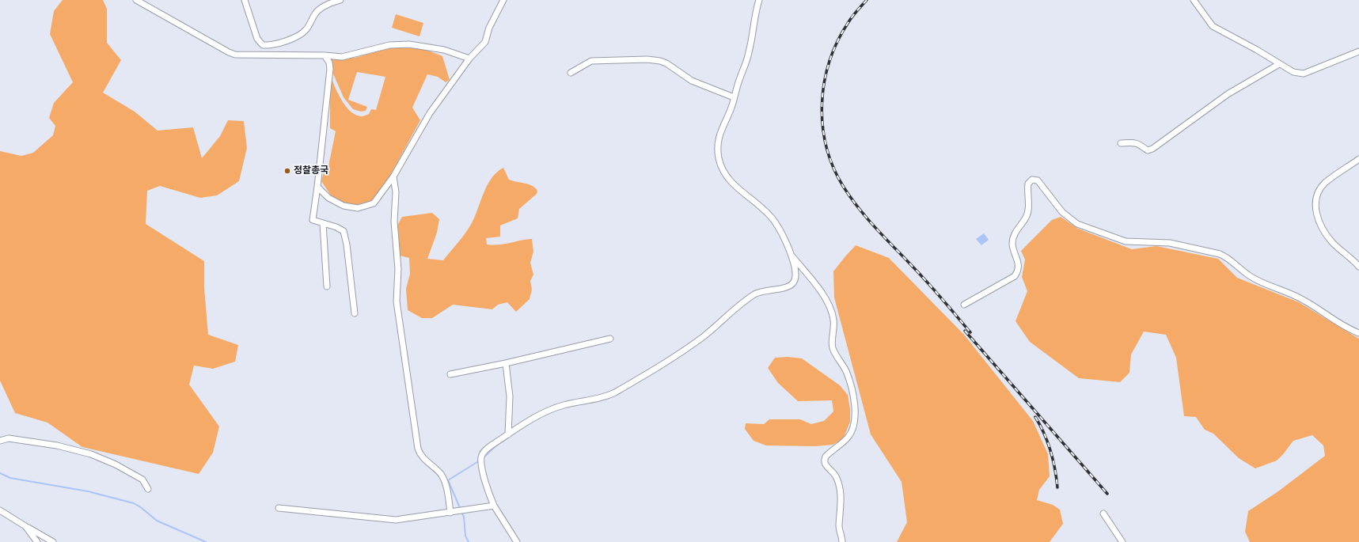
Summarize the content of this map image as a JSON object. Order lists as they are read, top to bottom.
{
  "places": ["정찰총국"]
}
